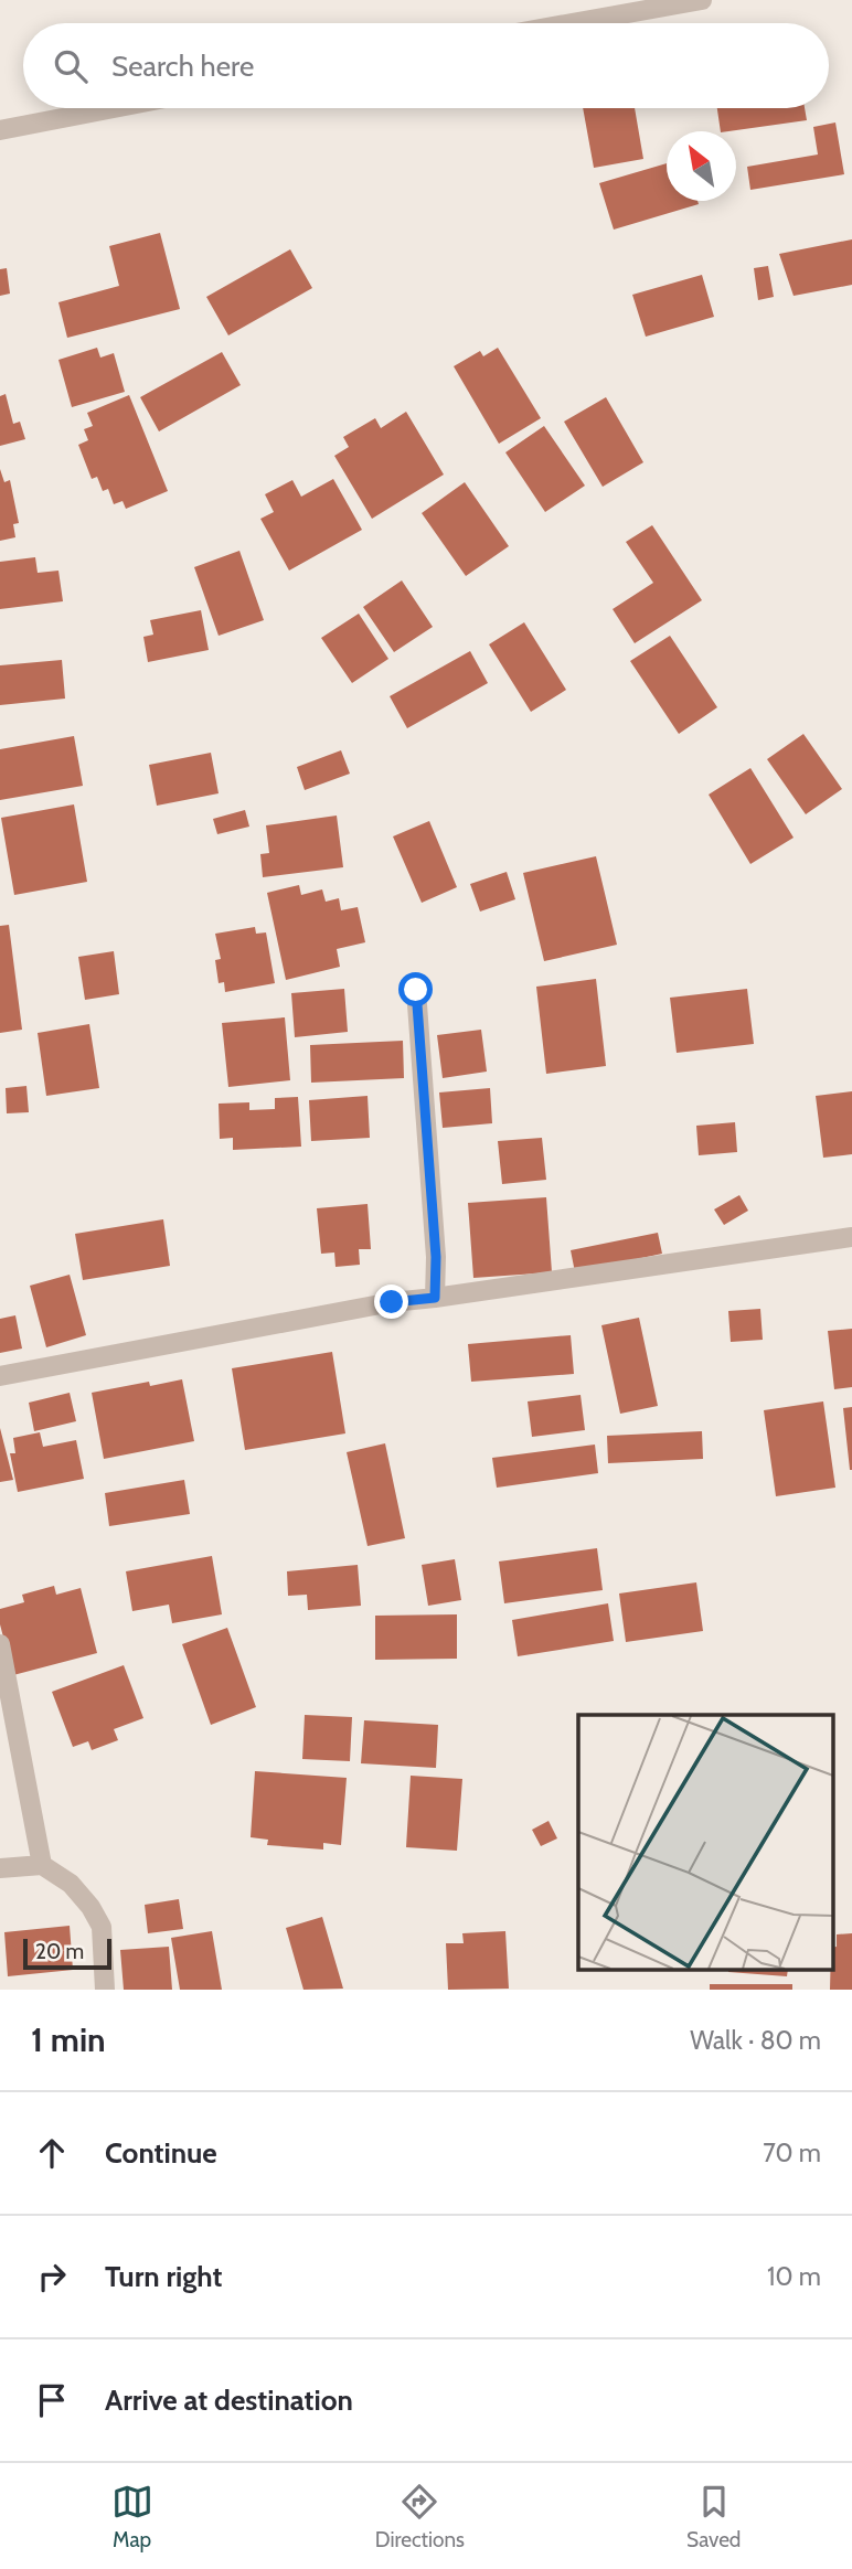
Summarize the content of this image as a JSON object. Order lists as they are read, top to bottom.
{
  "scale_bar": "20 m",
  "north": "top left",
  "page": {
    "search": "Search here",
    "scale": "20 m",
    "heading": ["1 min", "Walk · 80 m"],
    "list": [
      ["Continue", "70 m"],
      ["Turn right", "10 m"],
      "Arrive at destination"
    ],
    "nav": ["Map", "Directions", "Saved"]
  }
}
